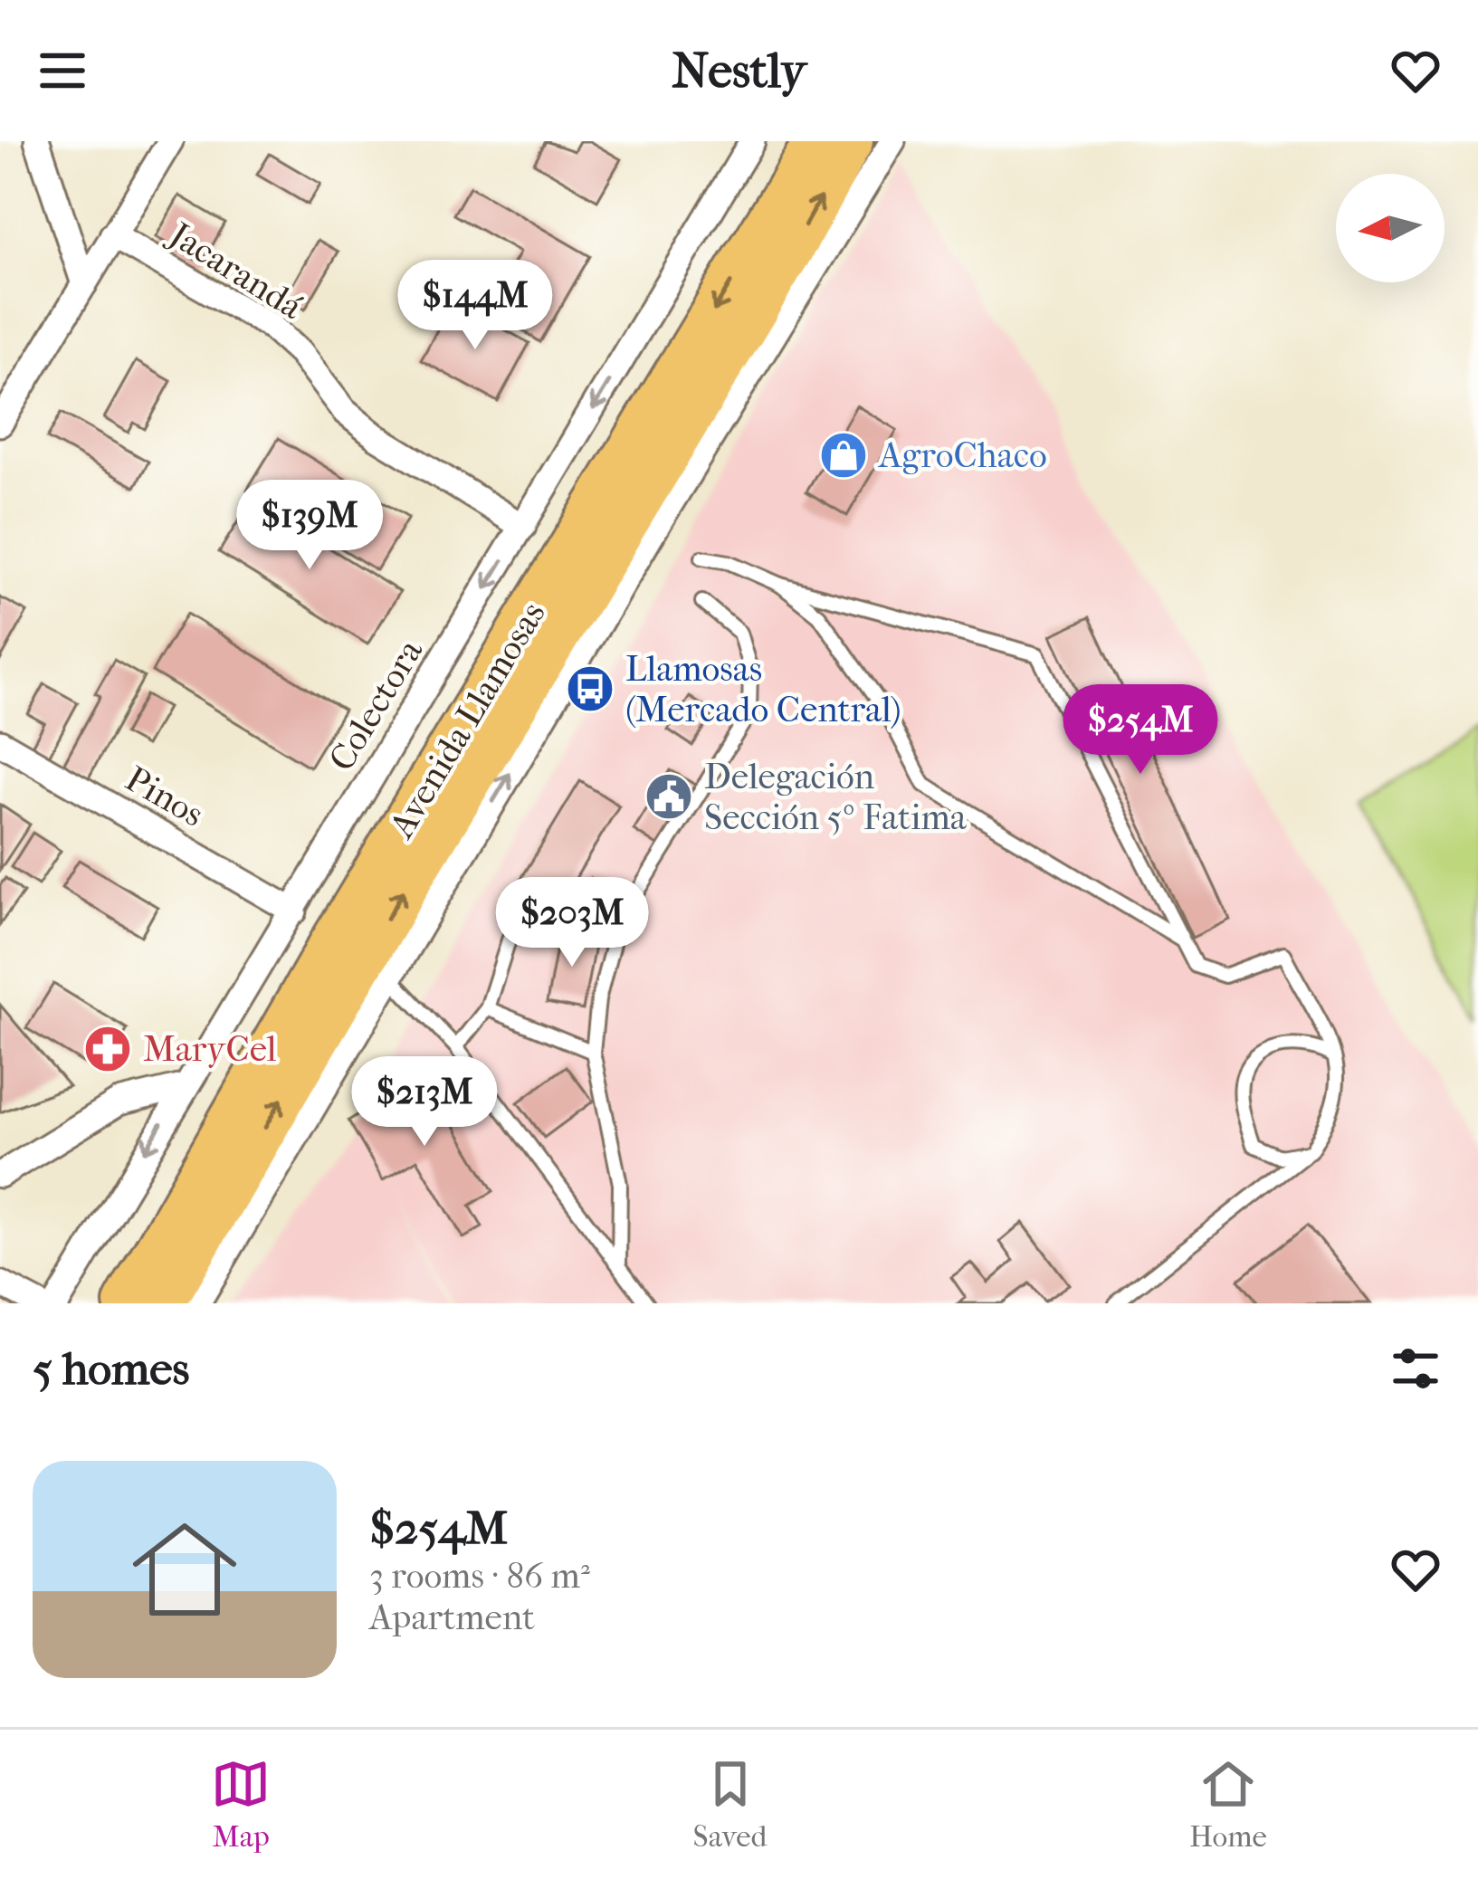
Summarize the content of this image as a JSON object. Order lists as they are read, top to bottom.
{
  "streets": {
    "highway": ["Avenida Llamosas"],
    "street": ["Jacarandá", "Colectora", "Pinos"]
  },
  "crossings": [
    ["Jacarandá", "Colectora"],
    ["Colectora", "Pinos"]
  ],
  "places": {
    "shop": ["AgroChaco"],
    "bus stop": ["Llamosas (Mercado Central)"],
    "public building": ["Delegación Sección 5º Fatima"],
    "pharmacy": ["MaryCel"]
  },
  "north": "left",
  "page": {
    "header": "Nestly",
    "price": [
      "$144M",
      "$139M",
      "$254M",
      "$203M",
      "$213M"
    ],
    "heading": "5 homes",
    "list": [
      {
        "name": "$254M",
        "note": "3 rooms · 86 m² · Apartment"
      }
    ],
    "tabs": ["Map", "Saved", "Home"]
  }
}
